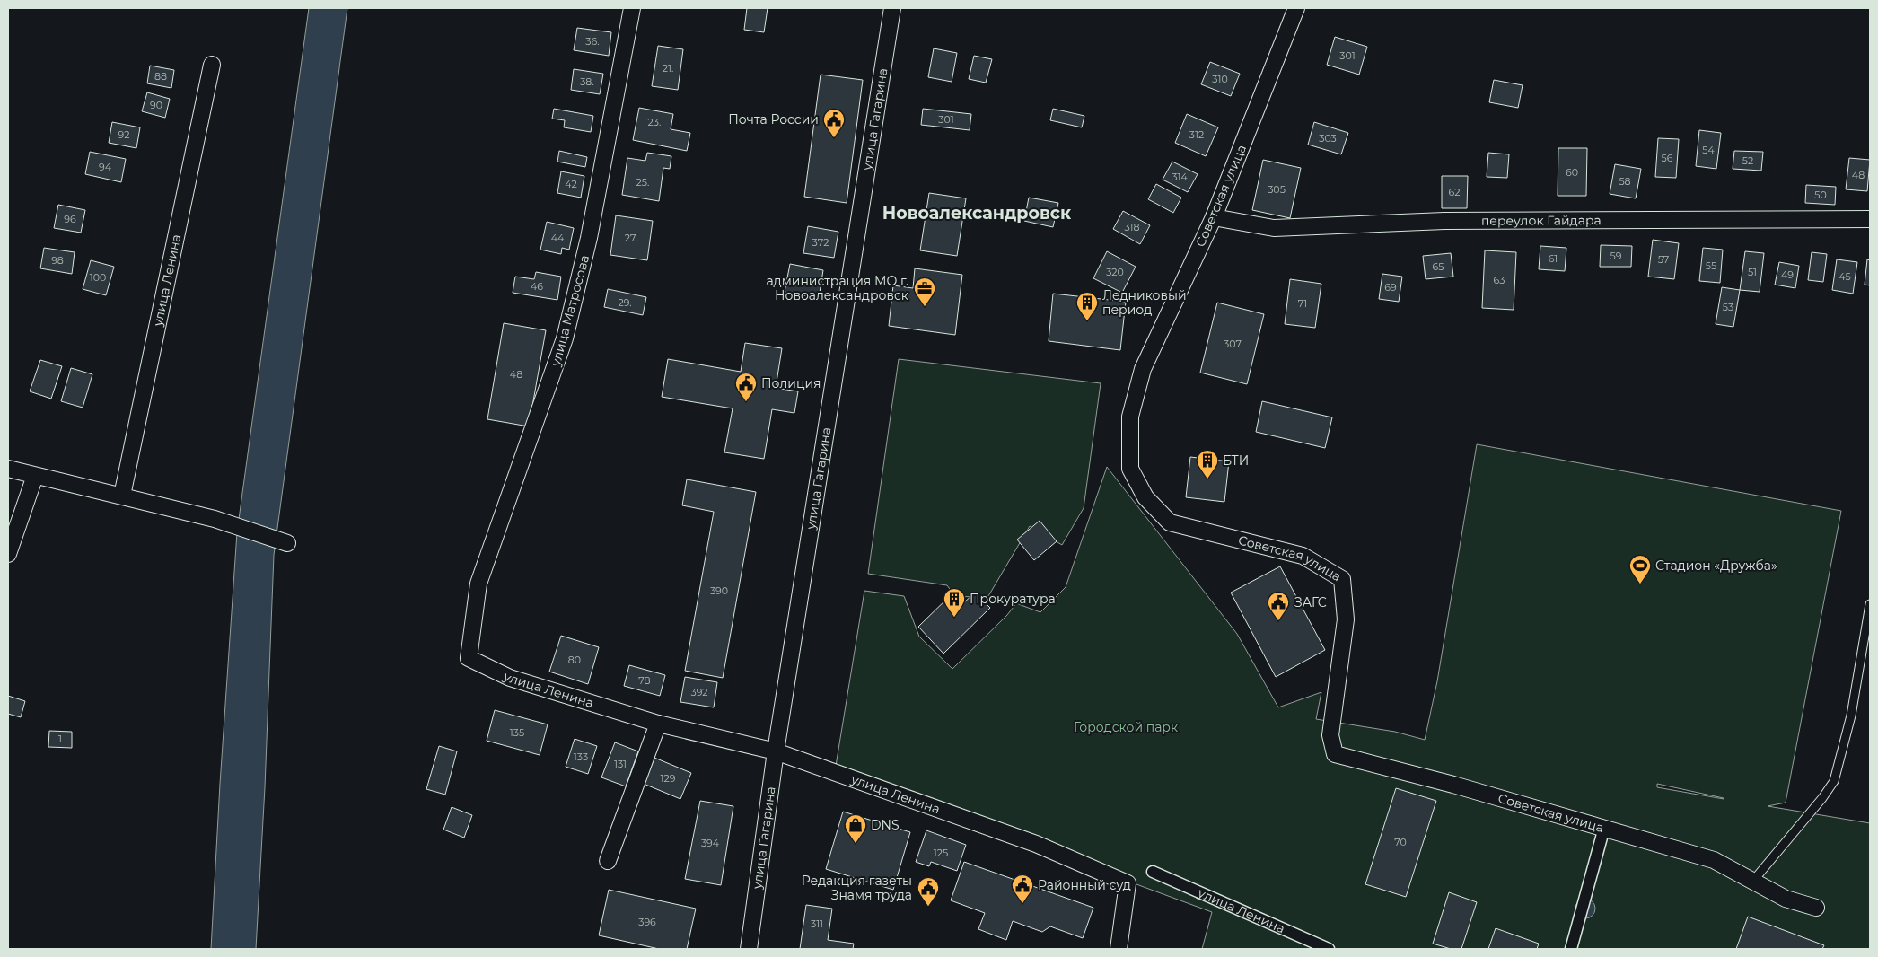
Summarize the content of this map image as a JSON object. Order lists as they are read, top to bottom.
{
  "streets": {
    "street": [
      "улица Гагарина",
      "Советская улица",
      "переулок Гайдара",
      "улица Ленина",
      "улица Матросова"
    ]
  },
  "crossings": [
    ["улица Гагарина", "улица Ленина"],
    ["Советская улица", "переулок Гайдара"],
    ["улица Ленина", "улица Матросова"]
  ],
  "districts": ["Новоалександровск"],
  "parks": ["Городской парк"],
  "places": {
    "public building": [
      "Почта России",
      "Полиция",
      "ЗАГС",
      "Районный суд",
      "Редакция газеты Знамя труда"
    ],
    "office": ["администрация МО г. Новоалександровск"],
    "building": ["Ледниковый период", "БТИ", "Прокуратура"],
    "sports": ["Стадион «Дружба»"],
    "shop": ["DNS"]
  },
  "house_numbers": [
    "36.",
    "301",
    "21.",
    "88",
    "310",
    "38.",
    "90",
    "301",
    "23.",
    "92",
    "312",
    "303",
    "54",
    "56",
    "52",
    "94",
    "60",
    "48",
    "314",
    "58",
    "25.",
    "42",
    "305",
    "62",
    "50",
    "96",
    "318",
    "44",
    "27.",
    "372",
    "59",
    "61",
    "57",
    "98",
    "55",
    "65",
    "320",
    "51",
    "49",
    "45",
    "100",
    "63",
    "46",
    "69",
    "29.",
    "71",
    "53",
    "307",
    "48",
    "390",
    "80",
    "78",
    "392",
    "135",
    "1",
    "133",
    "131",
    "129",
    "70",
    "394",
    "125",
    "396",
    "311"
  ]
}
